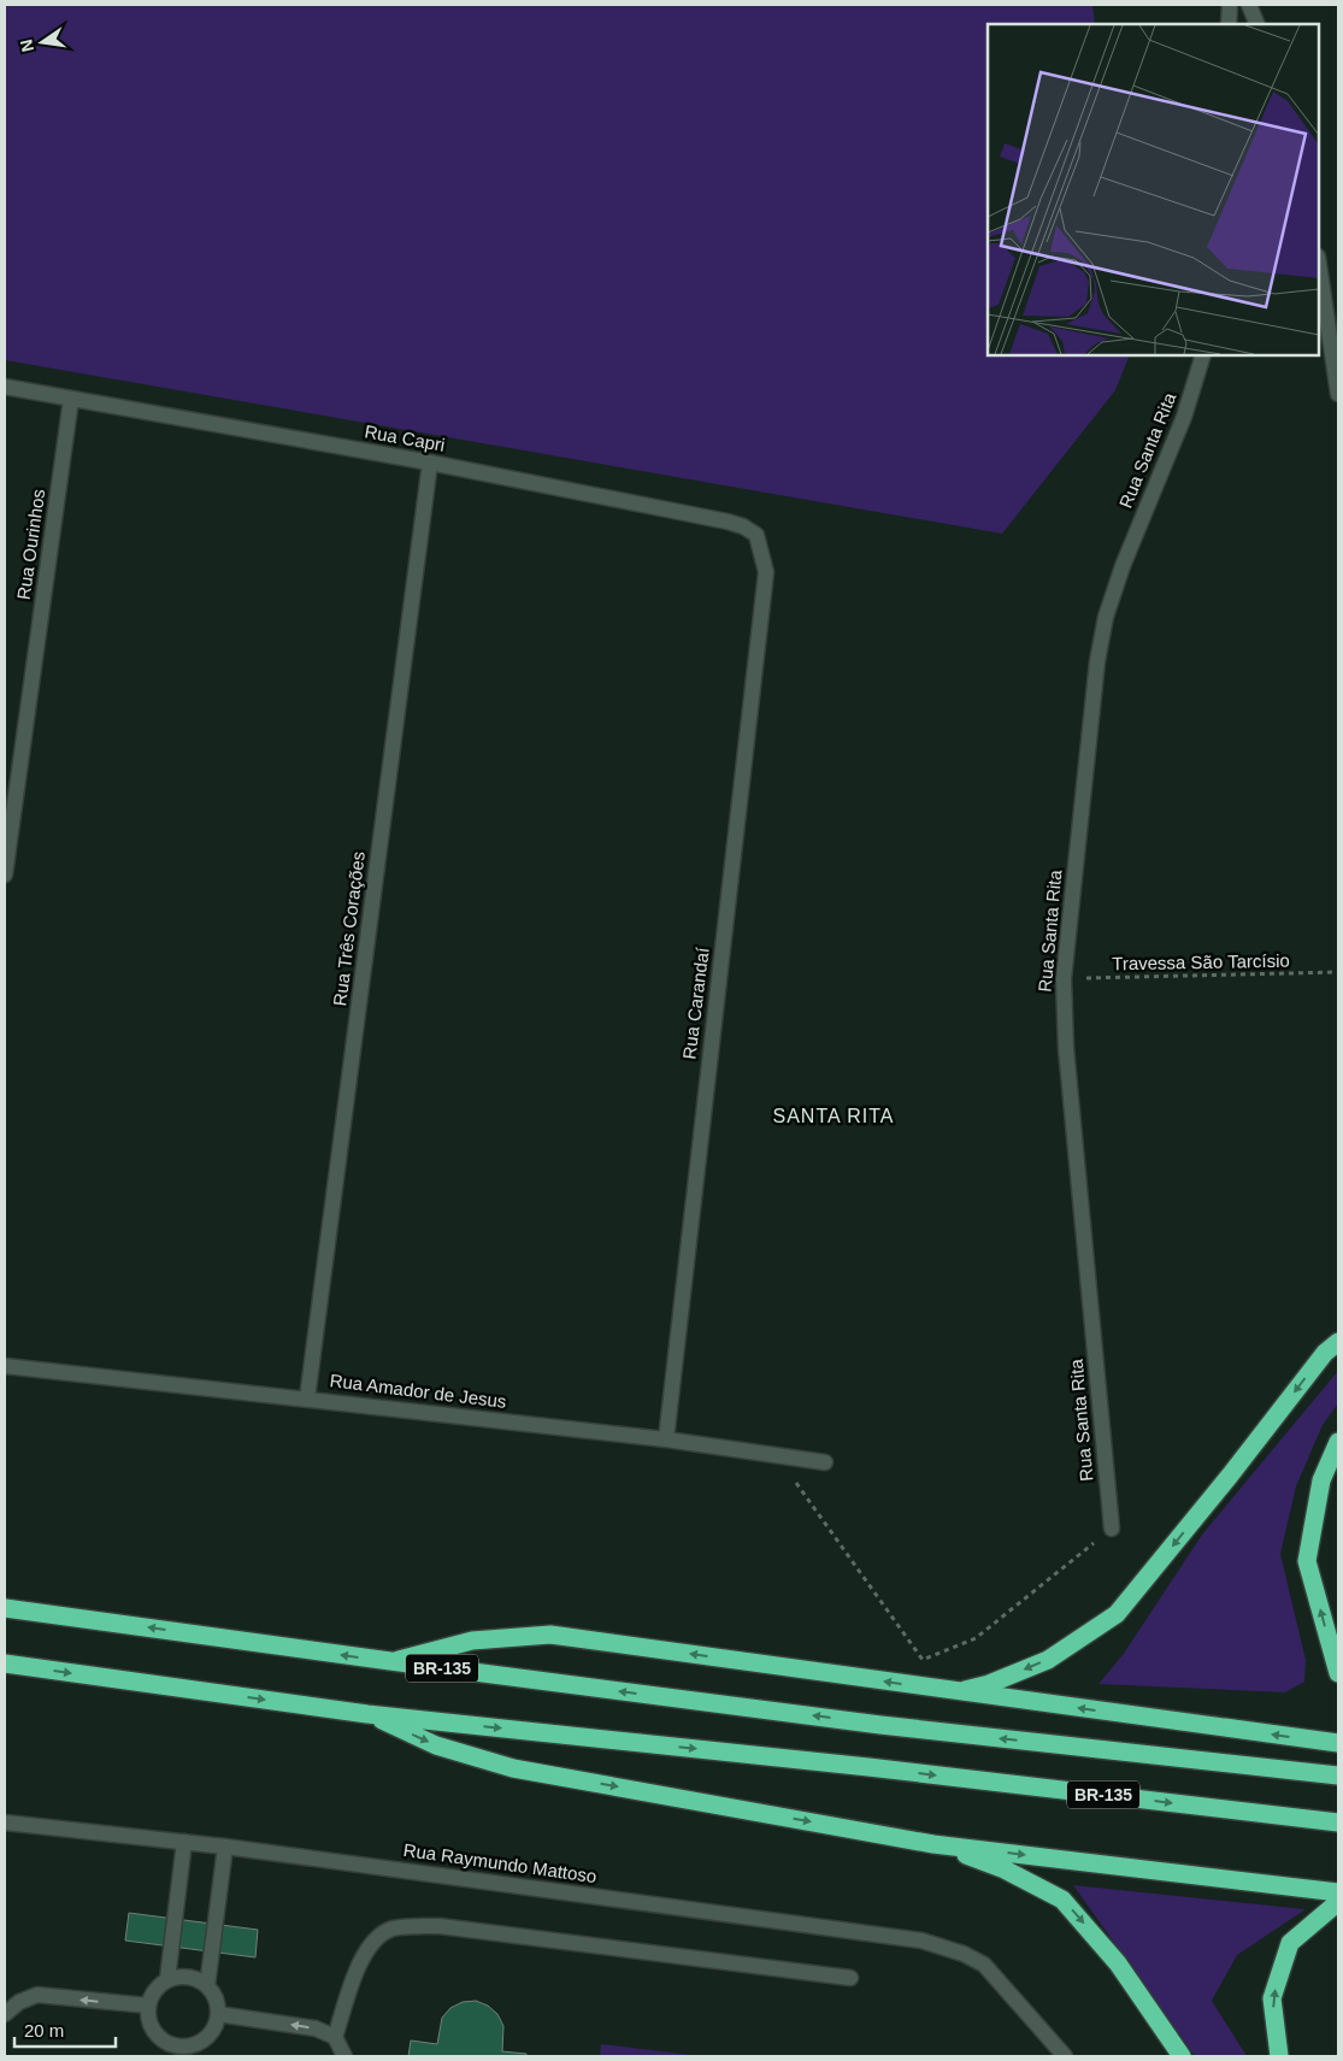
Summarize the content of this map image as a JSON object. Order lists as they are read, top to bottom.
{
  "streets": {
    "highway": ["BR-135"],
    "street": [
      "Rua Capri",
      "Rua Santa Rita",
      "Rua Ourinhos",
      "Rua Três Corações",
      "Rua Carandaí",
      "Rua Amador de Jesus",
      "Rua Raymundo Mattoso"
    ],
    "path": ["Travessa São Tarcísio"]
  },
  "crossings": [
    ["Rua Capri", "Rua Ourinhos"],
    ["Rua Capri", "Rua Três Corações"],
    ["Rua Capri", "Rua Carandaí"],
    ["Rua Santa Rita", "Travessa São Tarcísio"],
    ["Rua Três Corações", "Rua Amador de Jesus"],
    ["Rua Carandaí", "Rua Amador de Jesus"]
  ],
  "districts": ["SANTA RITA"],
  "scale_bar": "20 m",
  "north": "left"
}
